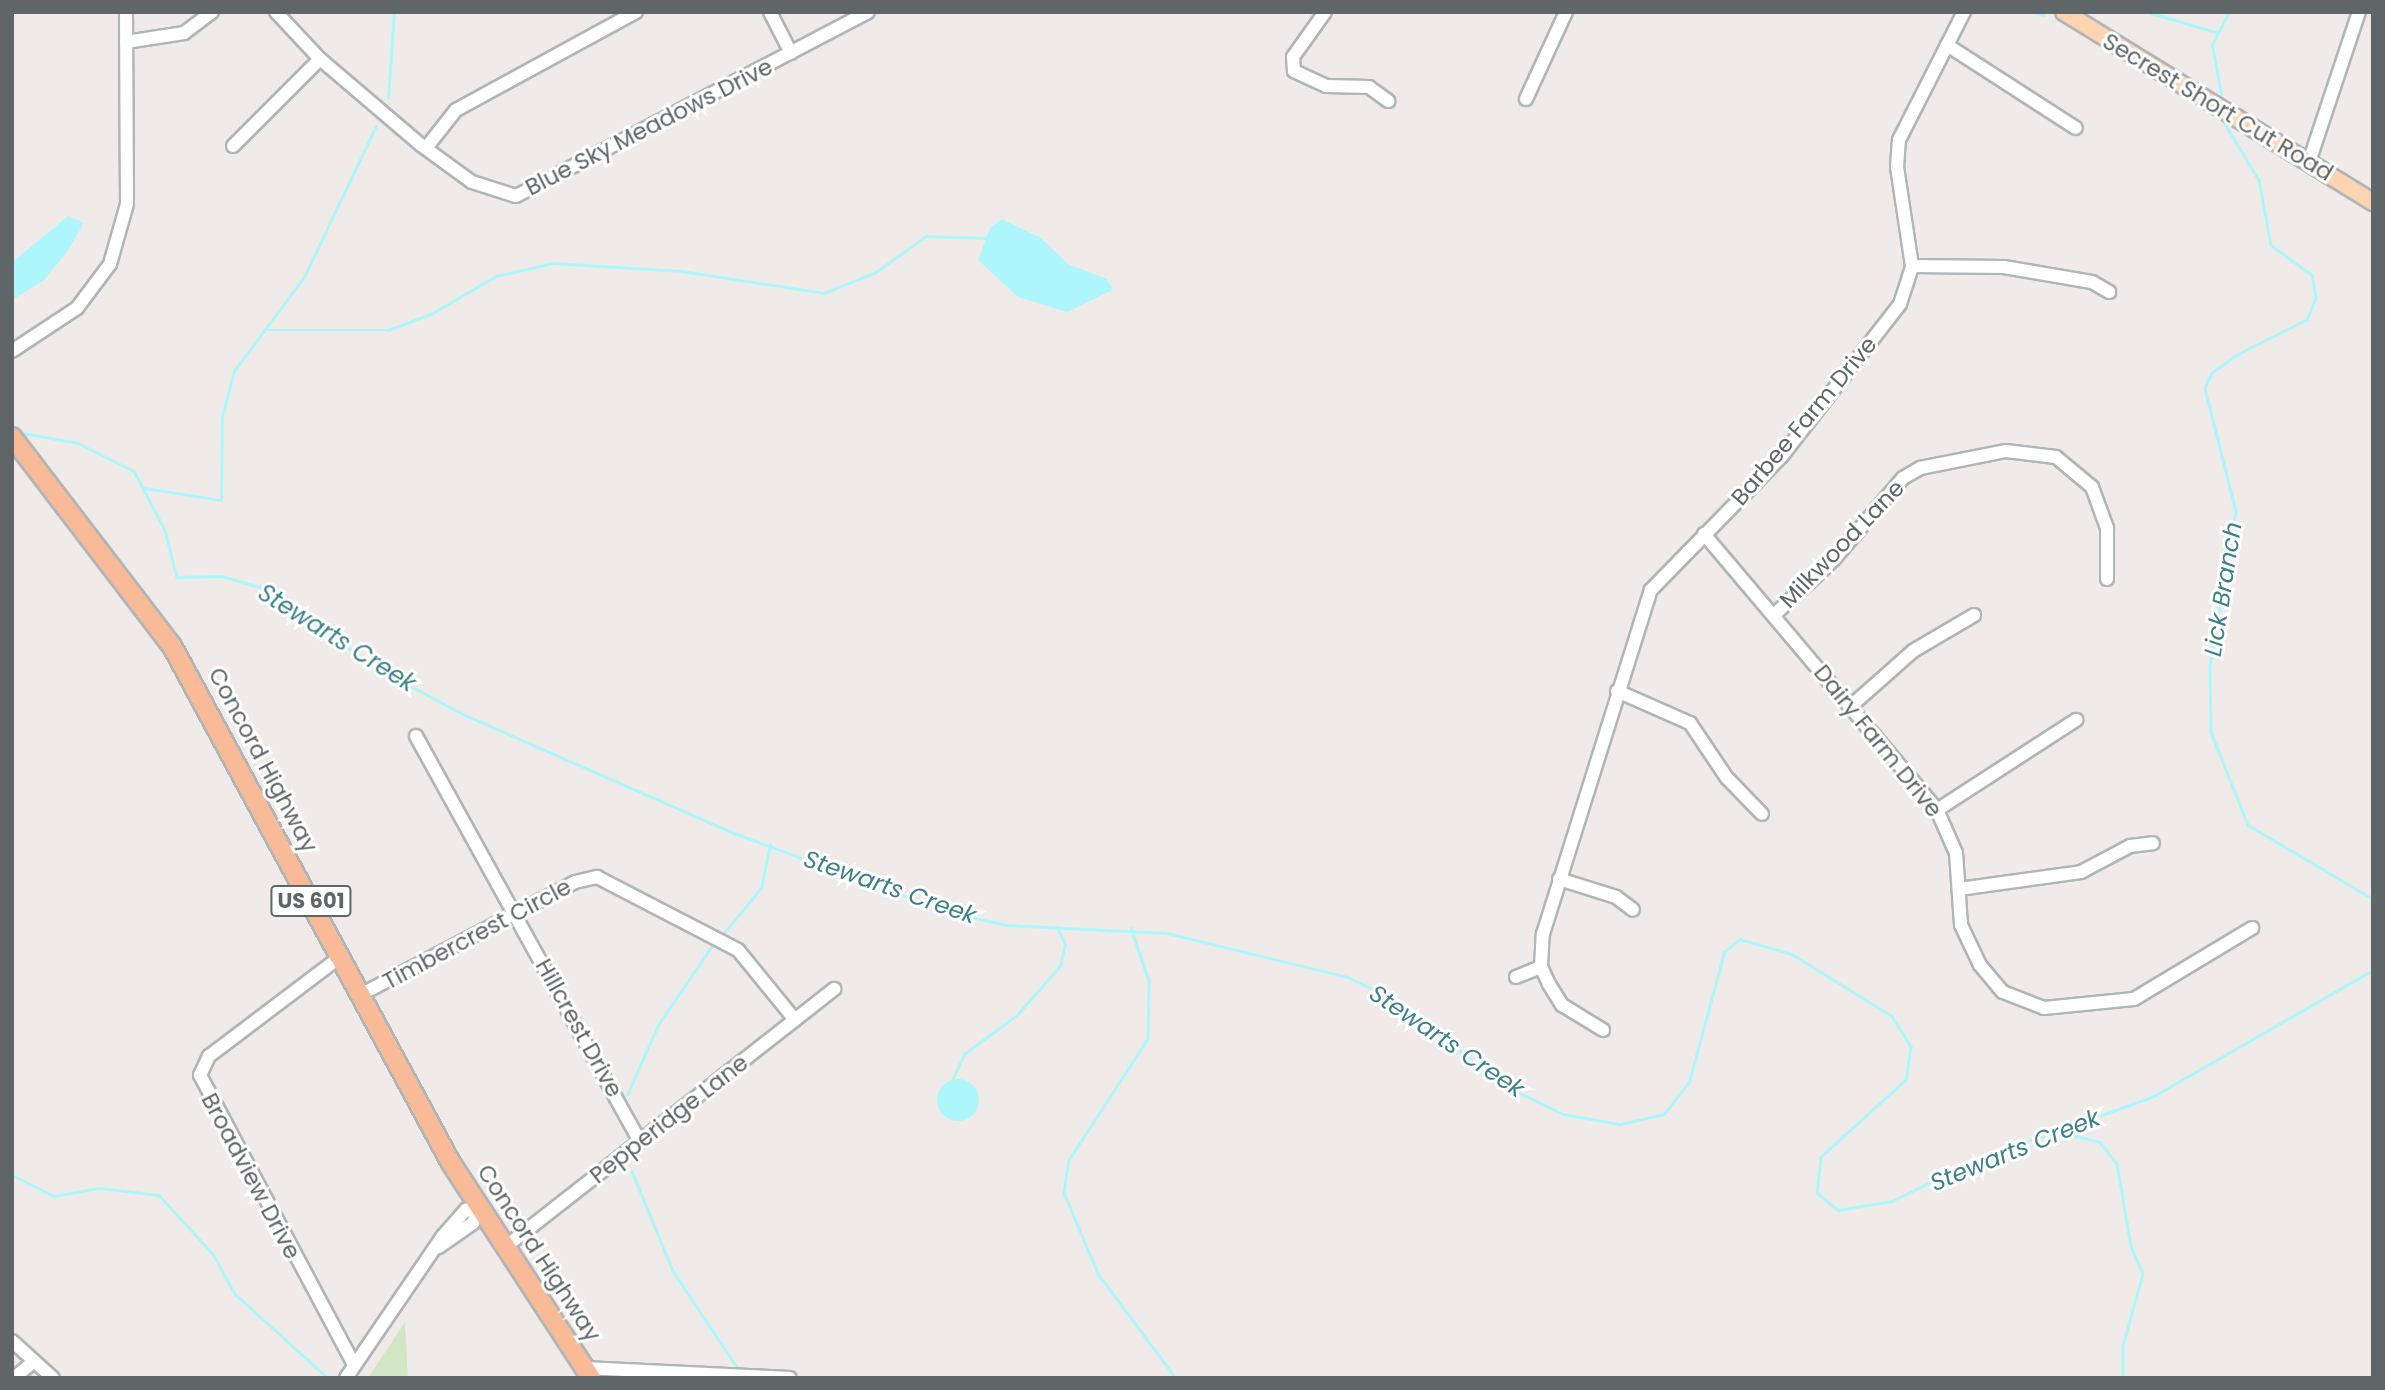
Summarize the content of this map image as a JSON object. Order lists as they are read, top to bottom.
{
  "streets": {
    "highway": ["Concord Highway", "US 601"],
    "main road": ["Secrest Short Cut Road"],
    "street": [
      "Blue Sky Meadows Drive",
      "Barbee Farm Drive",
      "Milkwood Lane",
      "Dairy Farm Drive",
      "Timbercrest Circle",
      "Hillcrest Drive",
      "Pepperidge Lane",
      "Broadview Drive"
    ]
  },
  "crossings": [
    ["Barbee Farm Drive", "Dairy Farm Drive"],
    ["Milkwood Lane", "Dairy Farm Drive"],
    ["Concord Highway", "Timbercrest Circle"],
    ["Concord Highway", "Pepperidge Lane"],
    ["Concord Highway", "Broadview Drive"],
    ["Timbercrest Circle", "Hillcrest Drive"],
    ["Timbercrest Circle", "Pepperidge Lane"],
    ["Hillcrest Drive", "Pepperidge Lane"]
  ],
  "water": ["Lick Branch", "Stewarts Creek"]
}
